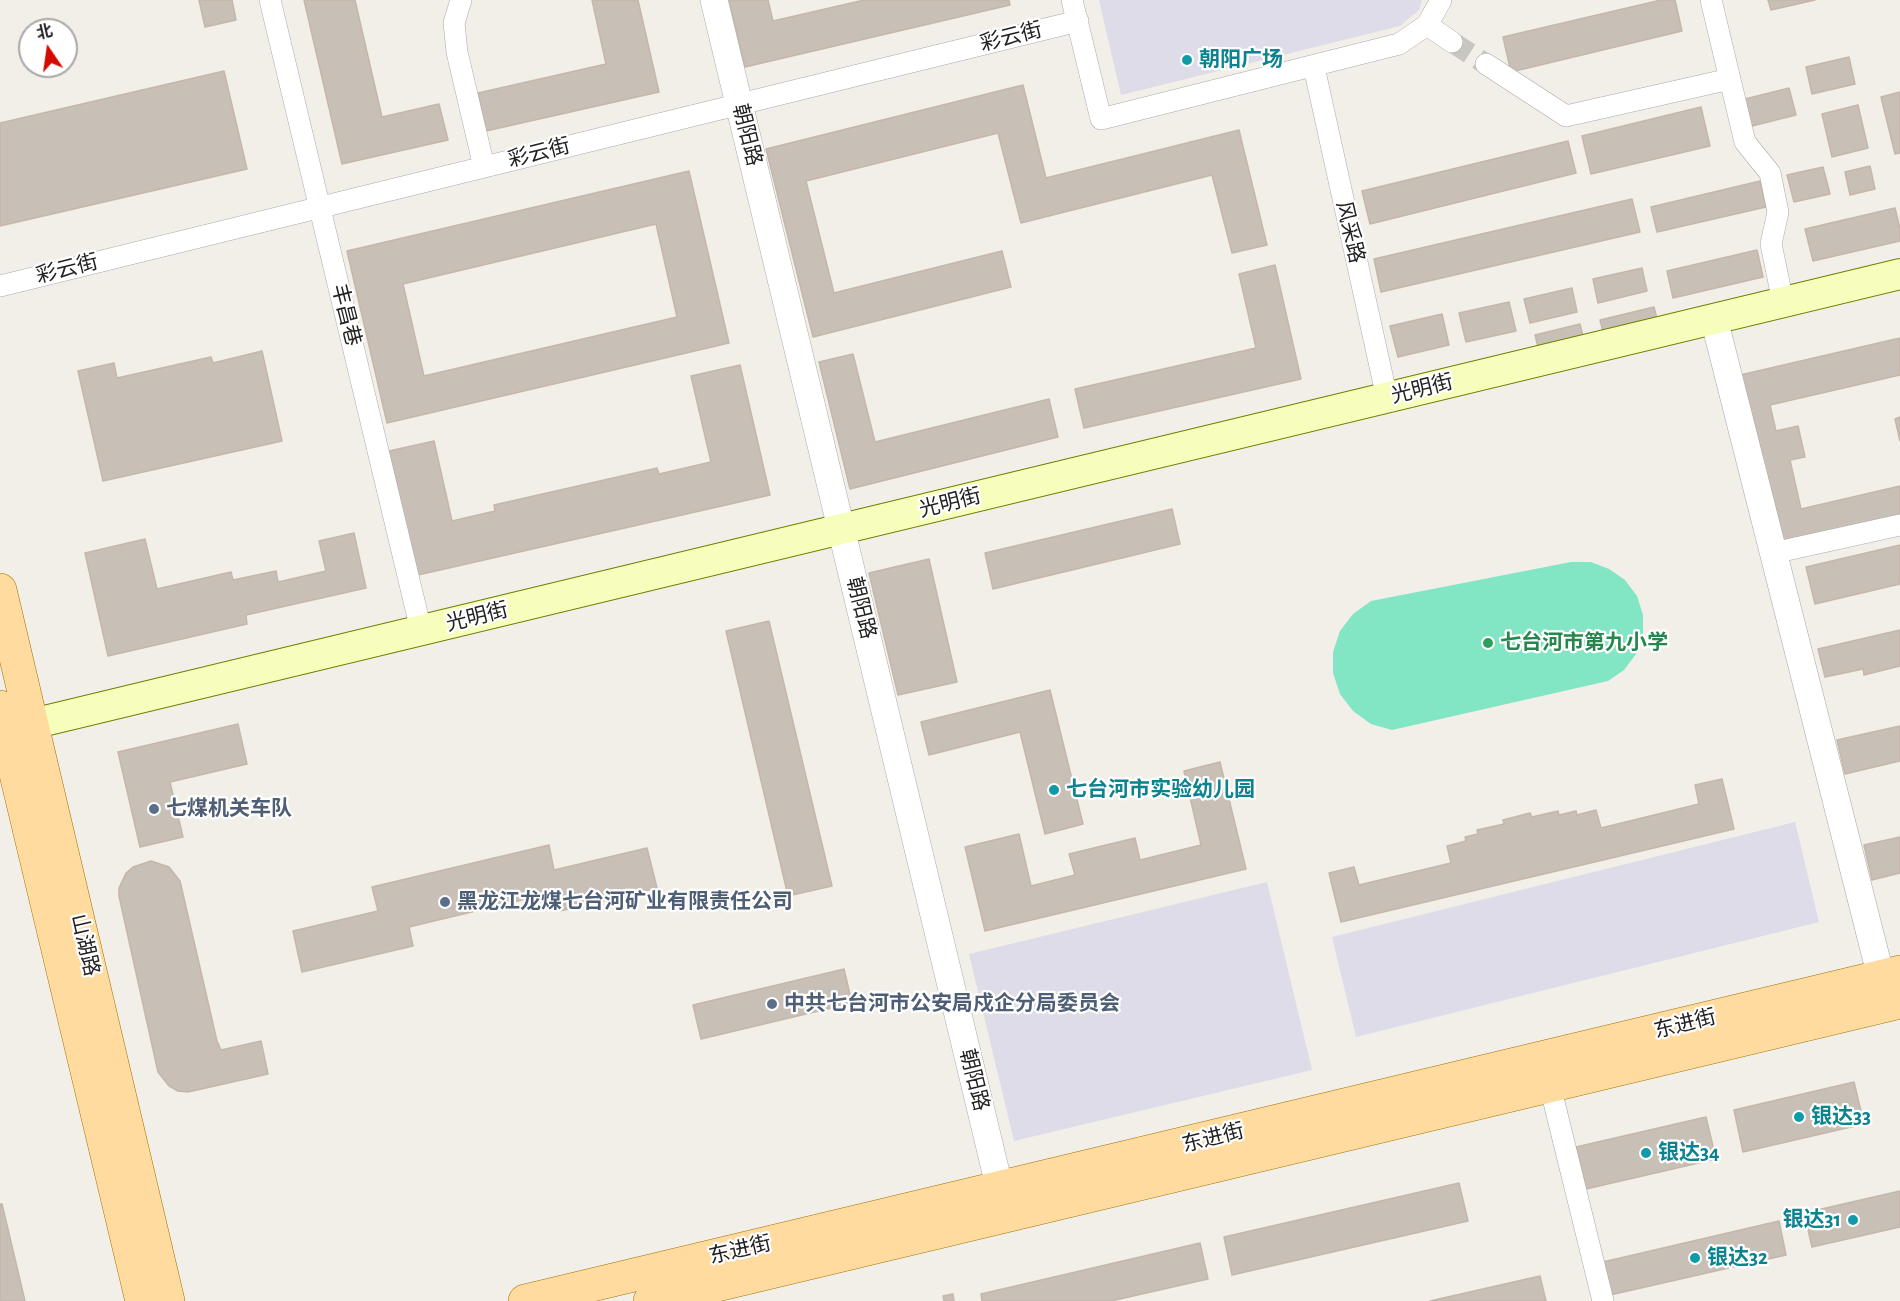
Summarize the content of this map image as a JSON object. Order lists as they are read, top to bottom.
{
  "streets": {
    "main road": ["光明街", "山湖路", "东进街"],
    "street": [
      "彩云街",
      "朝阳路",
      "风采路",
      "丰昌巷"
    ]
  },
  "crossings": [
    ["彩云街", "朝阳路"],
    ["彩云街", "丰昌巷"],
    ["朝阳路", "光明街"],
    ["朝阳路", "东进街"],
    ["风采路", "光明街"],
    ["丰昌巷", "光明街"],
    ["光明街", "山湖路"]
  ],
  "places": [
    "朝阳广场",
    "七台河市第九小学",
    "七台河市实验幼儿园",
    "七煤机关车队",
    "黑龙江龙煤七台河矿业有限责任公司",
    "中共七台河市公安局戍企分局委员会",
    "银达33",
    "银达34",
    "银达31",
    "银达32"
  ],
  "north": "top"
}
